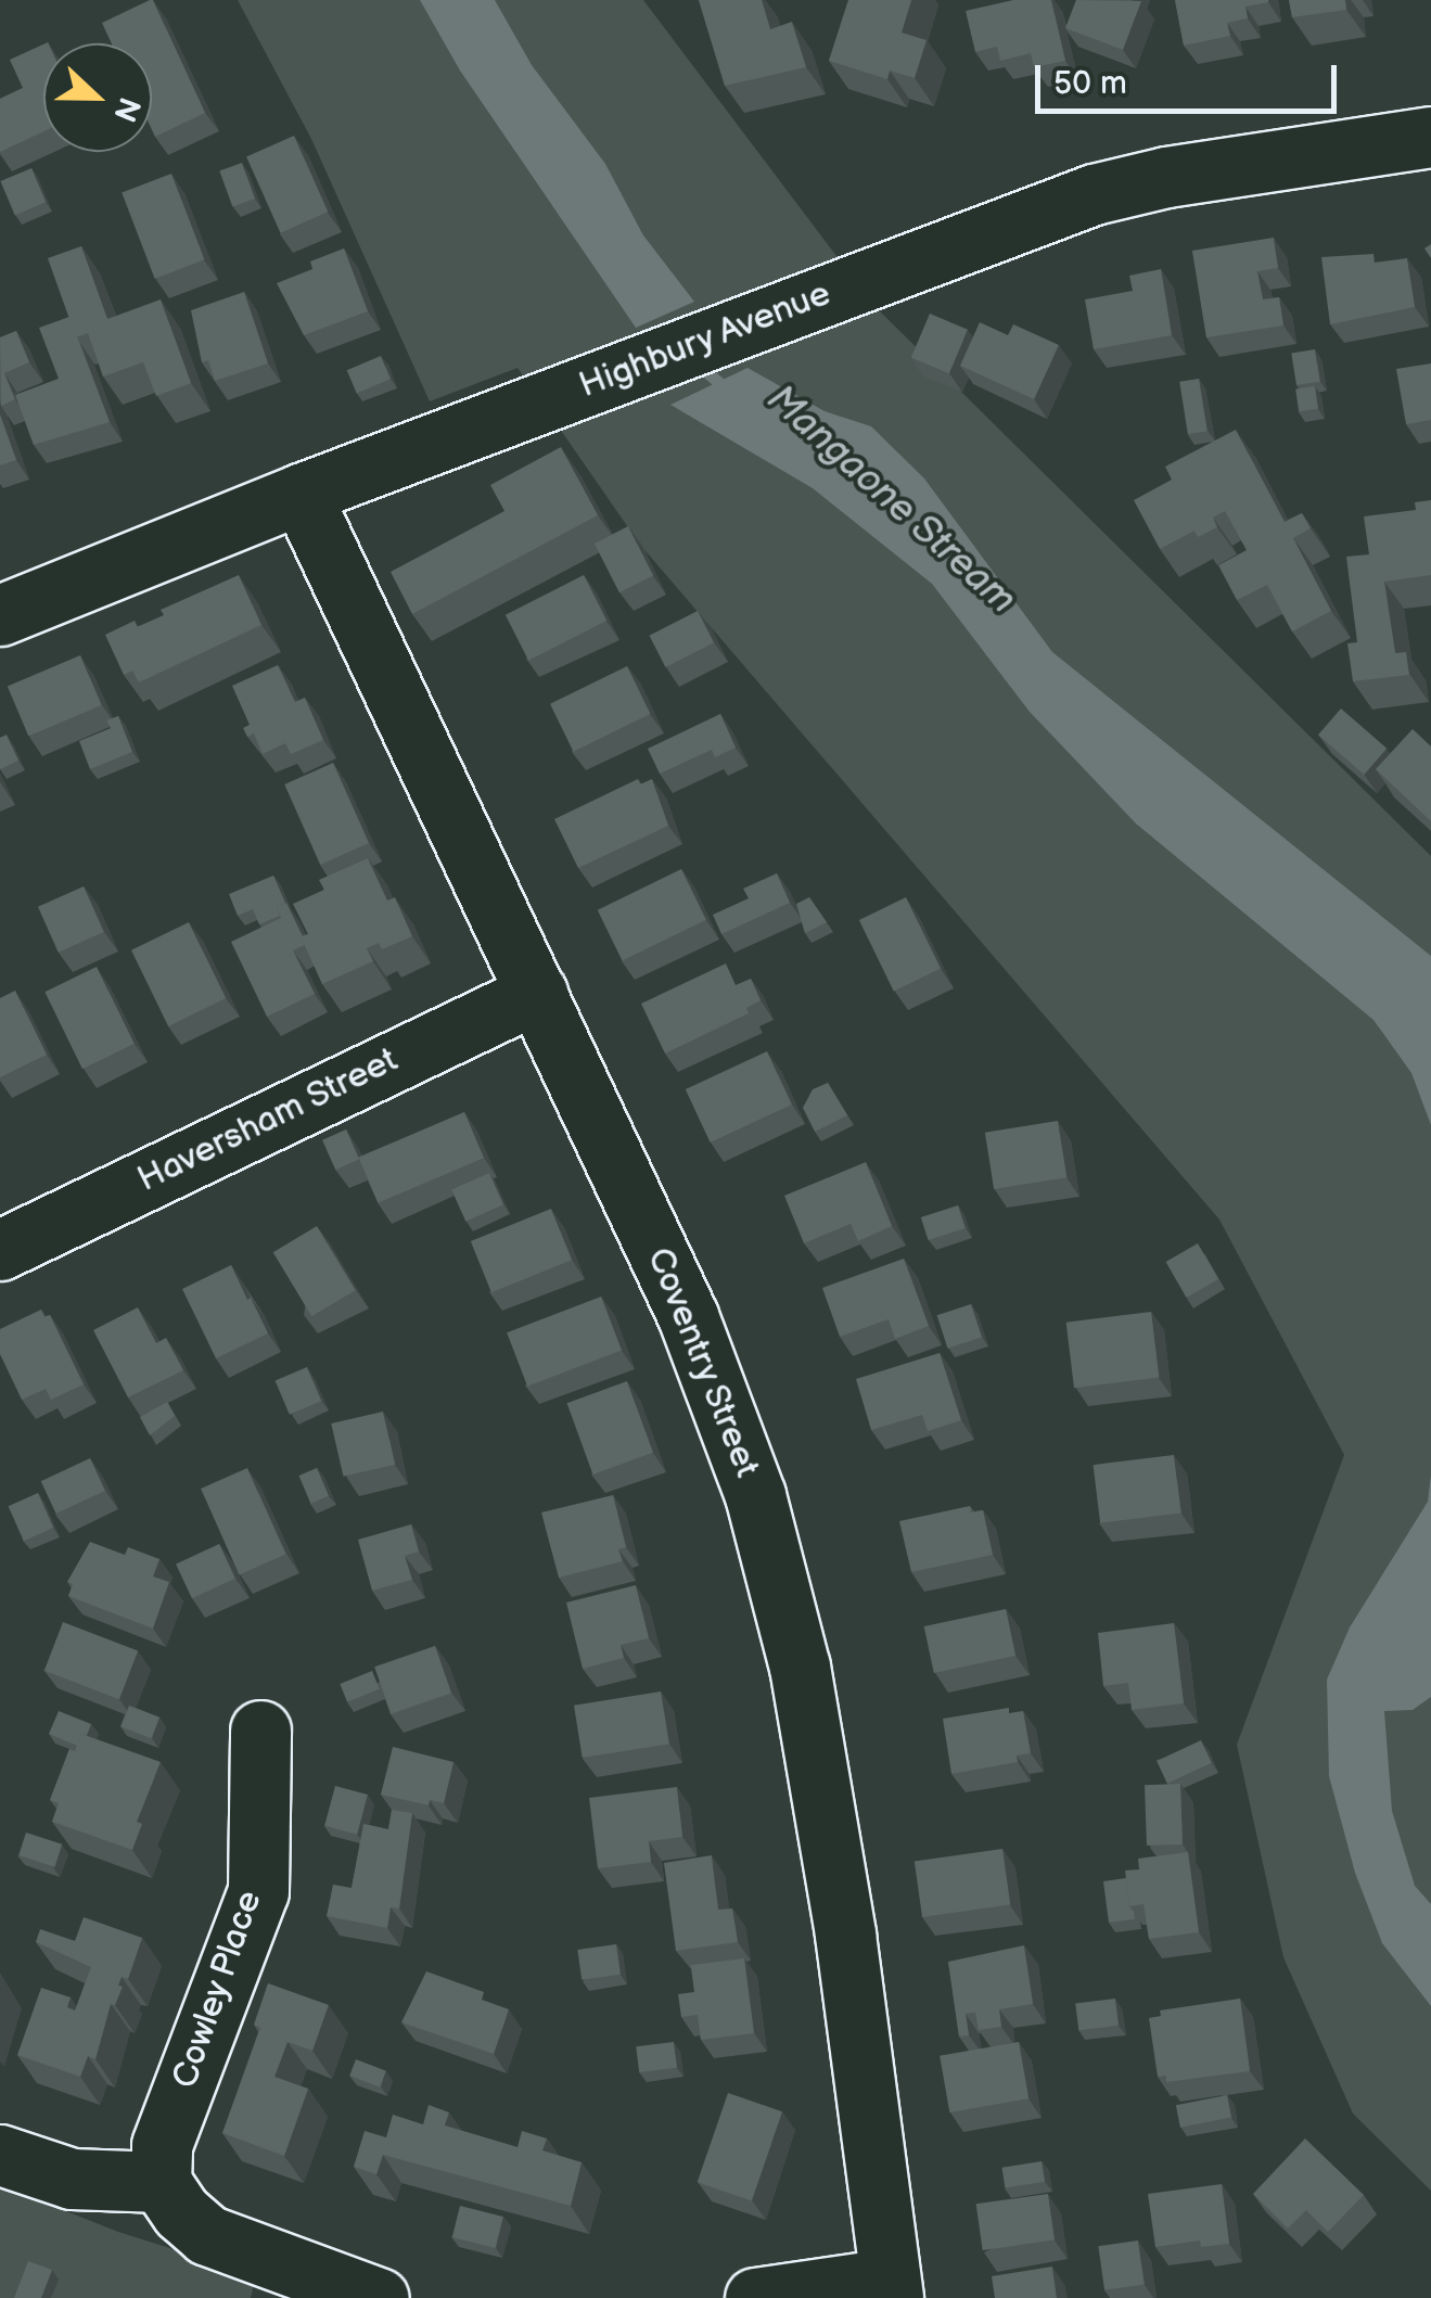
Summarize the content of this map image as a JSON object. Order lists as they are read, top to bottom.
{
  "streets": {
    "street": [
      "Highbury Avenue",
      "Haversham Street",
      "Coventry Street",
      "Cowley Place"
    ]
  },
  "crossings": [
    ["Highbury Avenue", "Coventry Street"],
    ["Haversham Street", "Coventry Street"]
  ],
  "water": ["Mangaone Stream"],
  "scale_bar": "50 m",
  "north": "right"
}
